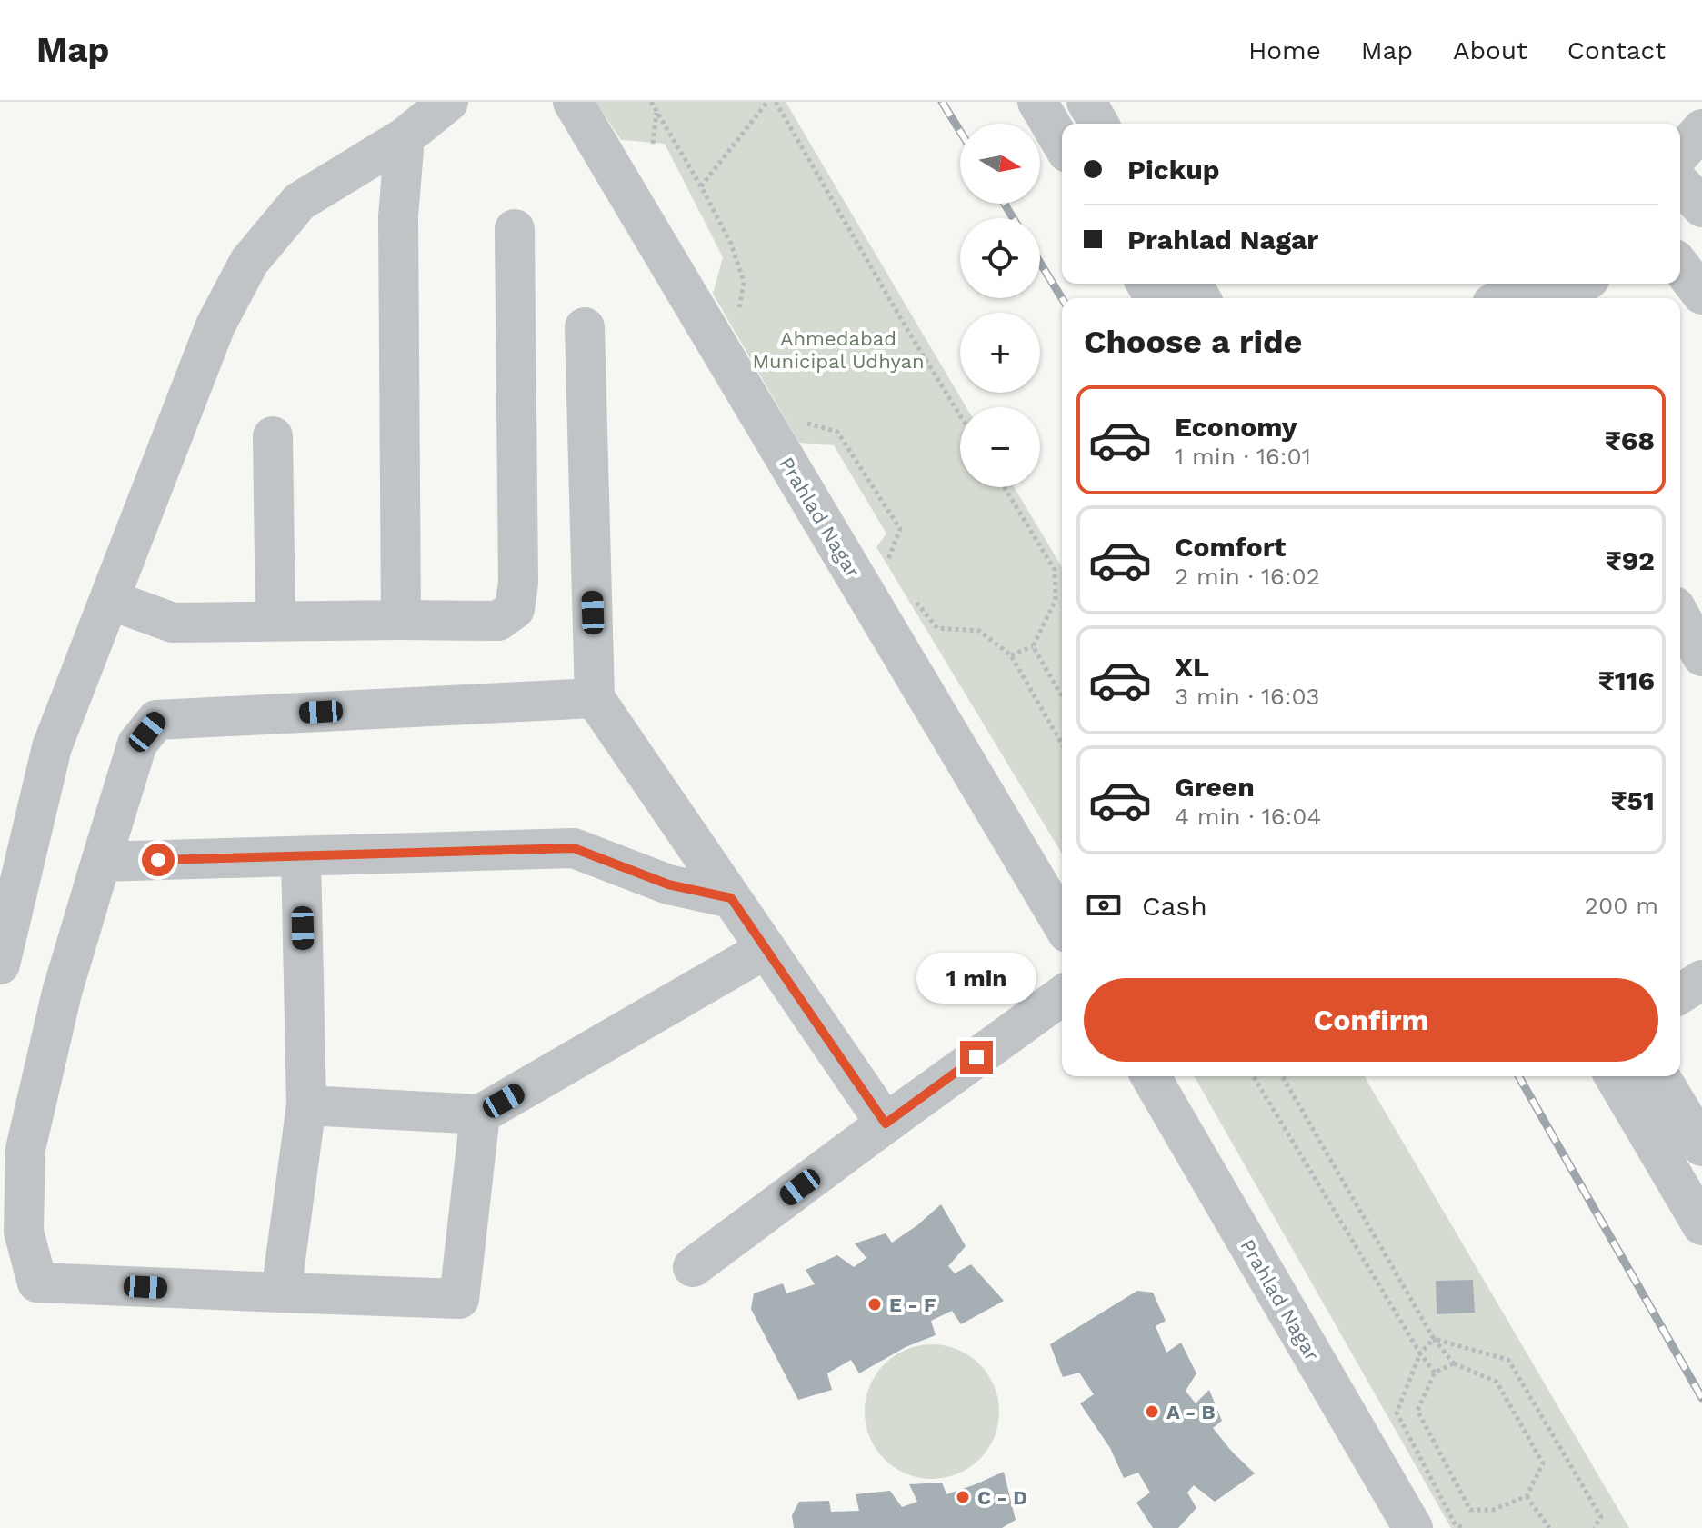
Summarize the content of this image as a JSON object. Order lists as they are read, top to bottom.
{
  "streets": {
    "street": ["Prahlad Nagar"]
  },
  "parks": ["Ahmedabad Municipal Udhyan"],
  "places": ["E - F", "A - B", "C - D"],
  "north": "right",
  "page": {
    "header": "Map",
    "nav": [
      "Home",
      "Map",
      "About",
      "Contact"
    ],
    "map_buttons": ["+", "−"],
    "banner": ["Pickup", "Prahlad Nagar"],
    "heading": "Choose a ride",
    "list": [
      {
        "name": "Economy",
        "note": "1 min · 16:01",
        "value": "₹68"
      },
      {
        "name": "Comfort",
        "note": "2 min · 16:02",
        "value": "₹92"
      },
      {
        "name": "XL",
        "note": "3 min · 16:03",
        "value": "₹116"
      },
      {
        "name": "Green",
        "note": "4 min · 16:04",
        "value": "₹51"
      }
    ],
    "pay": ["Cash", "200 m"],
    "bubble": "1 min",
    "buttons": "Confirm"
  }
}
